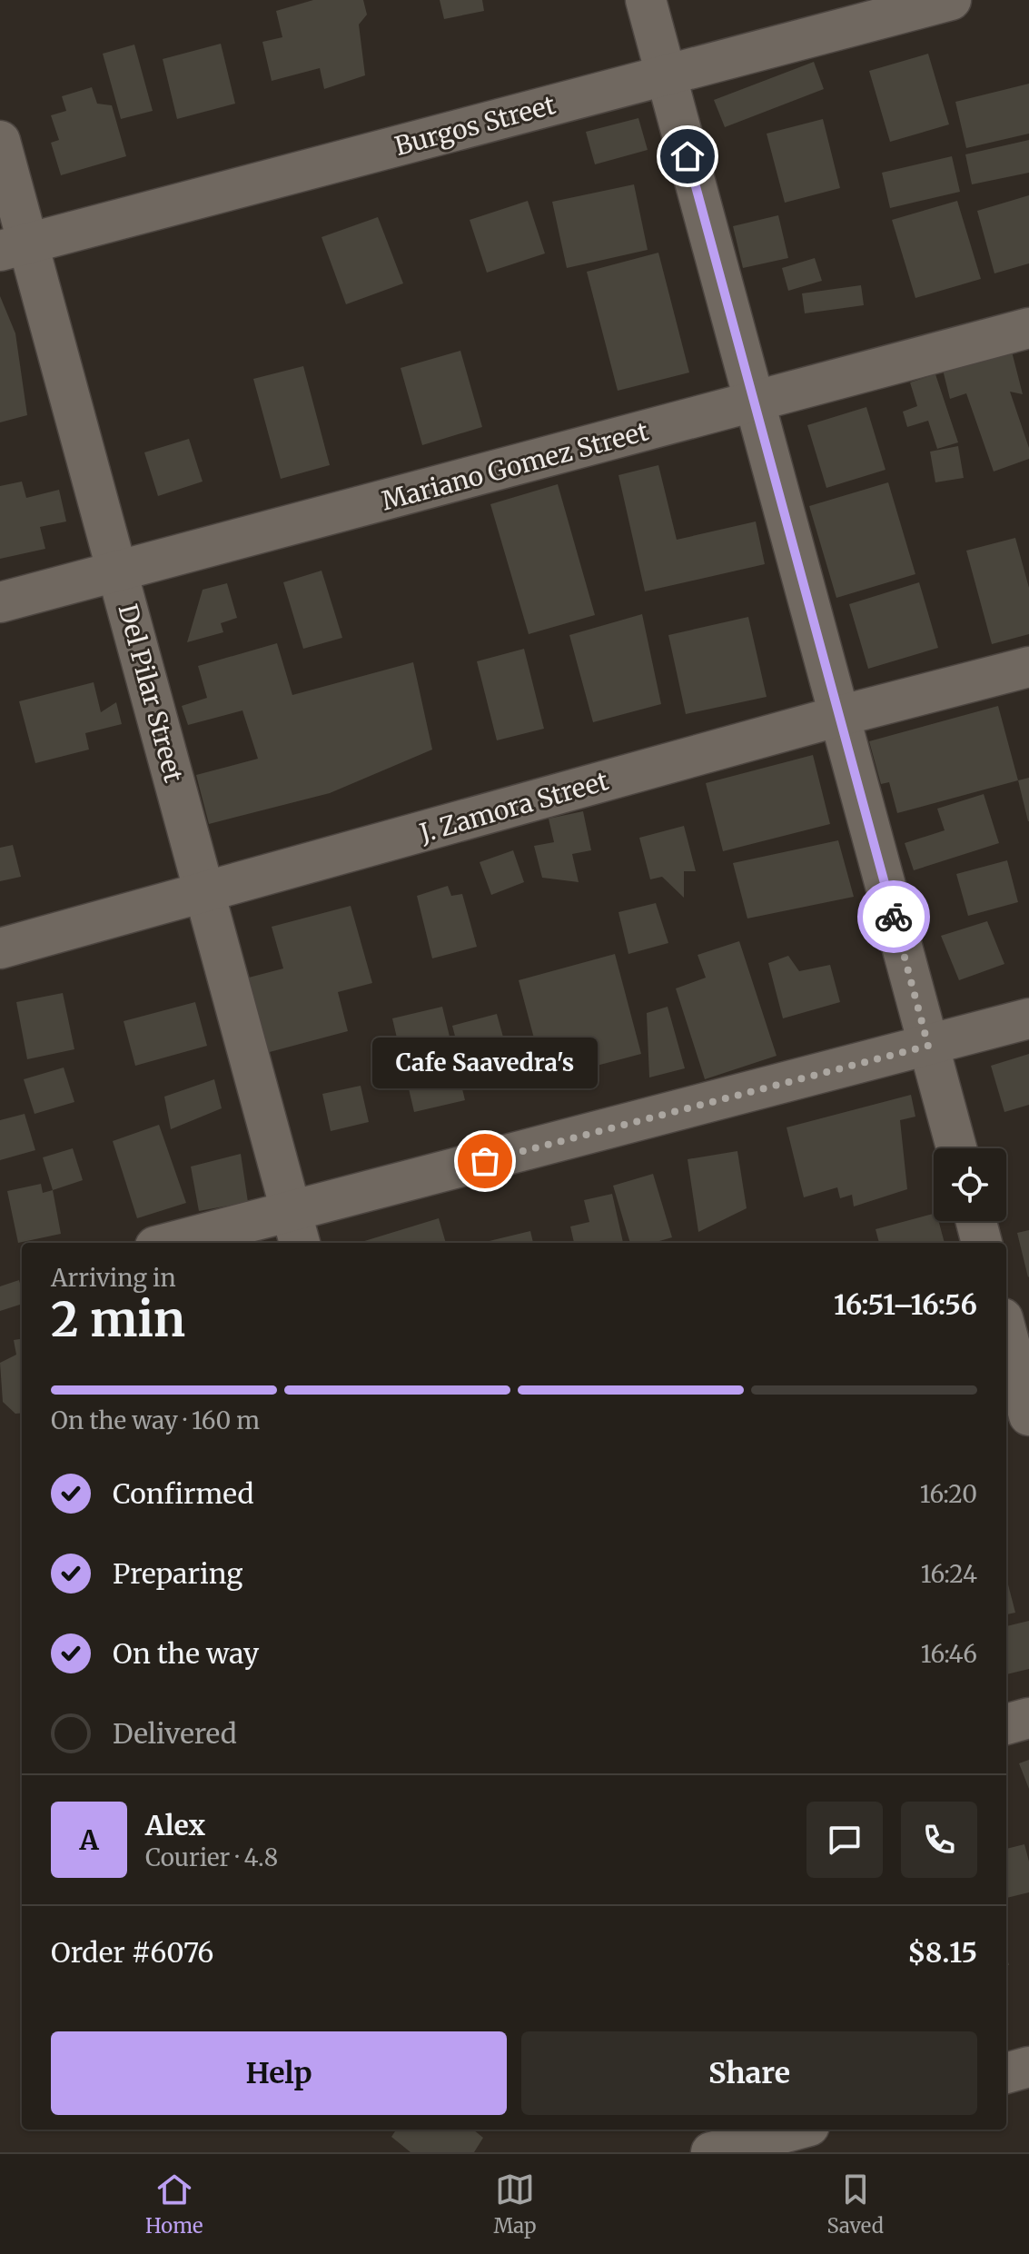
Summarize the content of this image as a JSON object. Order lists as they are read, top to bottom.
{
  "streets": {
    "street": [
      "Burgos Street",
      "Mariano Gomez Street",
      "Del Pilar Street",
      "J. Zamora Street"
    ]
  },
  "crossings": [
    ["Burgos Street", "Del Pilar Street"],
    ["Mariano Gomez Street", "Del Pilar Street"],
    ["Del Pilar Street", "J. Zamora Street"]
  ],
  "places": ["Cafe Saavedra's"],
  "page": {
    "bubble": "Cafe Saavedra's",
    "heading": ["2 min", "Arriving in", "16:51–16:56"],
    "panel": [
      "Alex",
      "Courier · 4.8",
      "Order #6076",
      "$8.15"
    ],
    "bar": "On the way · 160 m",
    "list": [
      ["Confirmed", "16:20"],
      ["Preparing", "16:24"],
      ["On the way", "16:46"],
      "Delivered"
    ],
    "round": "A",
    "buttons": ["Help", "Share"],
    "tabs": ["Home", "Map", "Saved"]
  }
}
